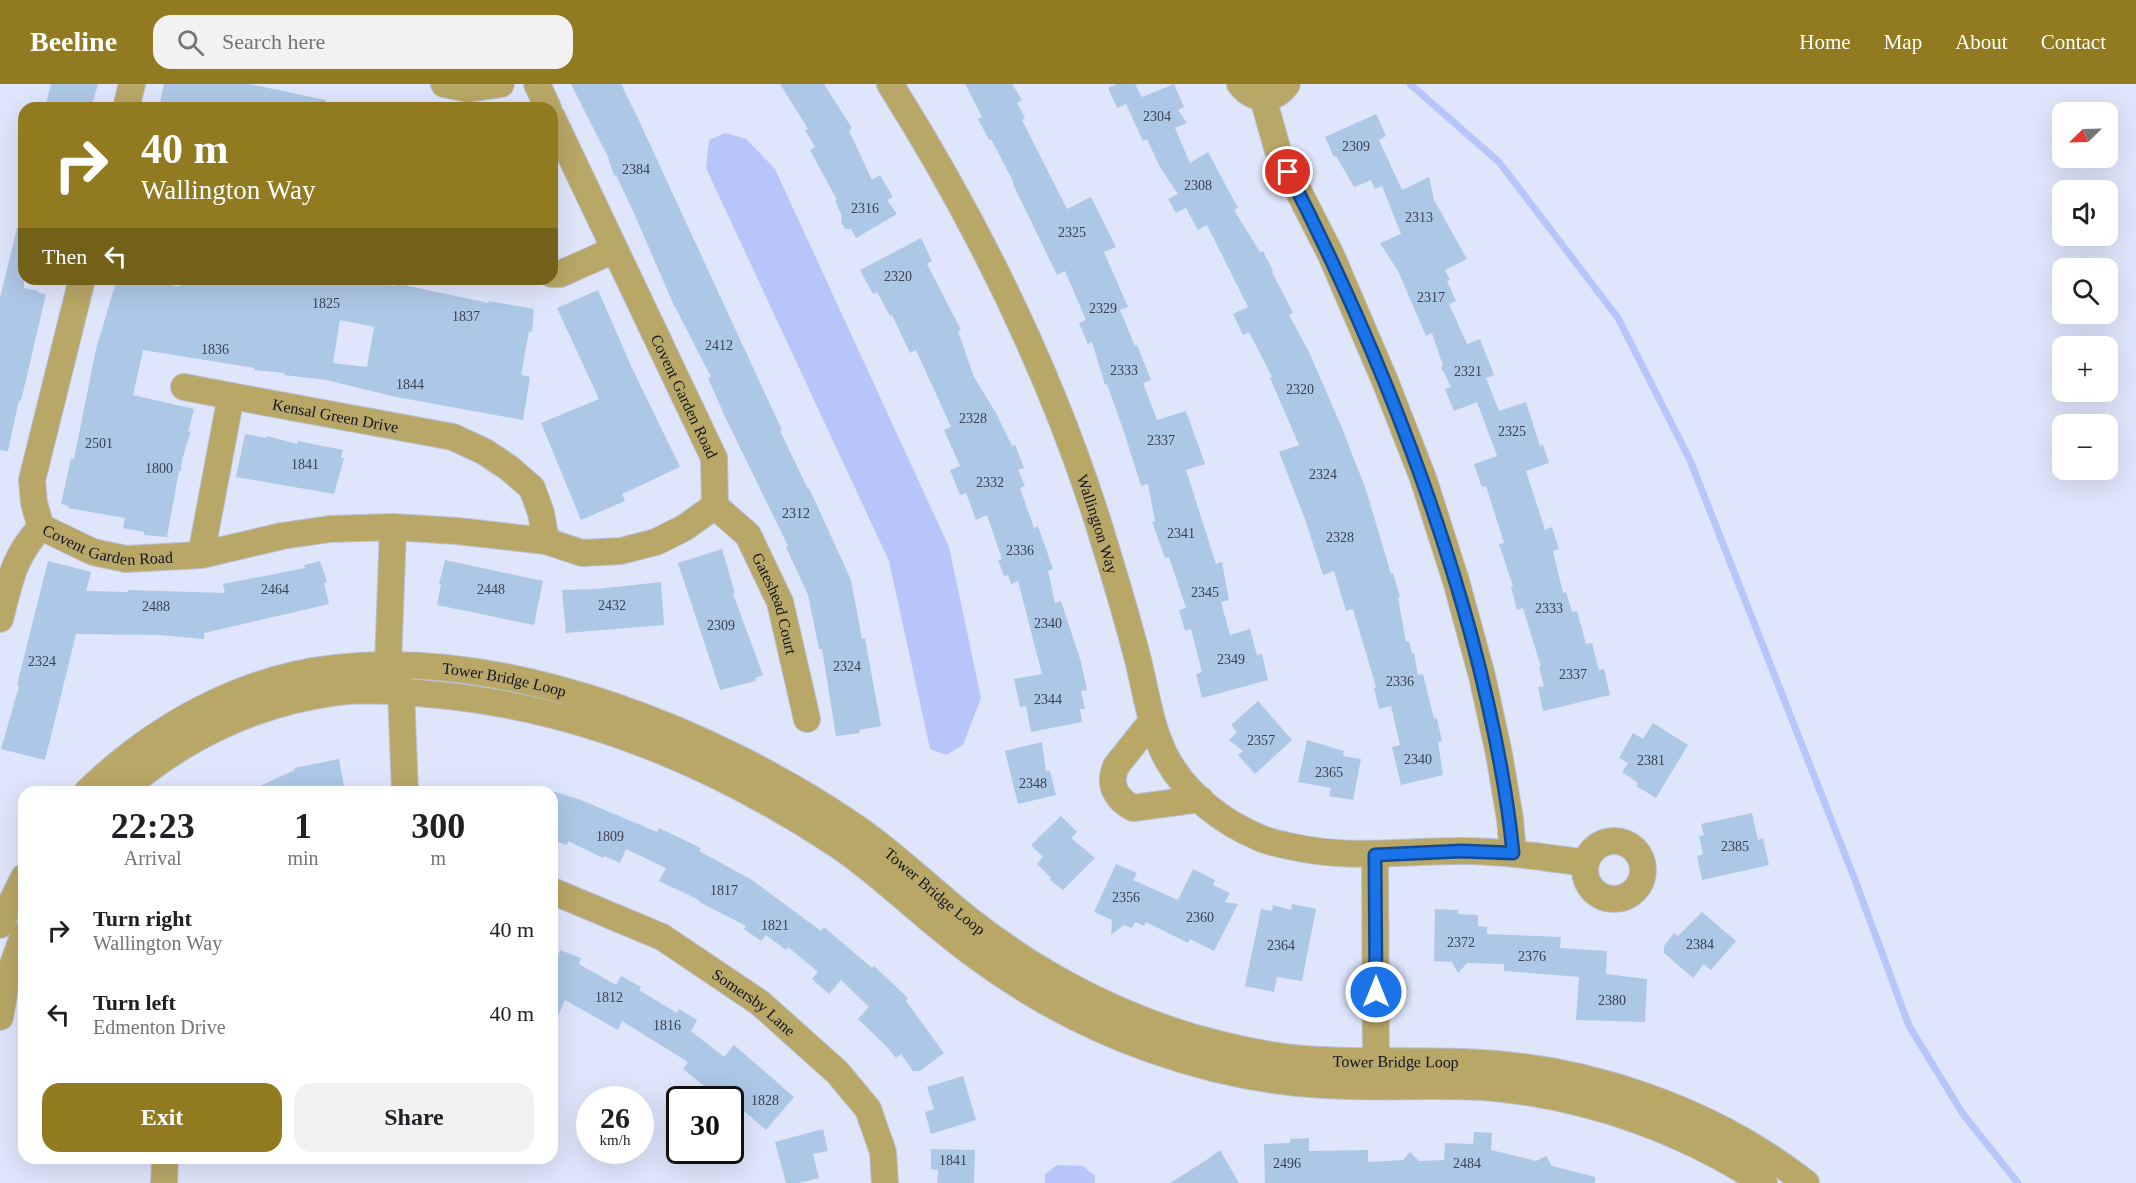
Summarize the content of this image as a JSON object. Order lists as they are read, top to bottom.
{
  "streets": {
    "street": [
      "Covent Garden Road",
      "Kensal Green Drive",
      "Wallington Way",
      "Gateshead Court",
      "Tower Bridge Loop",
      "Somersby Lane"
    ]
  },
  "crossings": [
    ["Covent Garden Road", "Kensal Green Drive"],
    ["Covent Garden Road", "Gateshead Court"]
  ],
  "house_numbers": [
    "2304",
    "2309",
    "2384",
    "2308",
    "2316",
    "2313",
    "2325",
    "2320",
    "2317",
    "1825",
    "2329",
    "1837",
    "2412",
    "1836",
    "2333",
    "2321",
    "1844",
    "2320",
    "2328",
    "2325",
    "2337",
    "2501",
    "1841",
    "1800",
    "2324",
    "2332",
    "2312",
    "2341",
    "2328",
    "2336",
    "2464",
    "2448",
    "2345",
    "2432",
    "2488",
    "2333",
    "2340",
    "2309",
    "2349",
    "2324",
    "2324",
    "2337",
    "2336",
    "2344",
    "2357",
    "2340",
    "2381",
    "2365",
    "2348",
    "1809",
    "2385",
    "1817",
    "2356",
    "2360",
    "1821",
    "2372",
    "2384",
    "2364",
    "2376",
    "1812",
    "2380",
    "1816",
    "1828",
    "1841",
    "2496",
    "2484"
  ],
  "north": "bottom left",
  "page": {
    "header": "Beeline",
    "search": "Search here",
    "nav": [
      "Home",
      "Map",
      "About",
      "Contact"
    ],
    "map_buttons": ["+", "−"],
    "turn": ["40 m", "Wallington Way"],
    "then": "Then",
    "eta": [
      "22:23",
      "Arrival",
      "1",
      "min",
      "300",
      "m"
    ],
    "list": [
      {
        "name": "Turn right",
        "note": "Wallington Way",
        "value": "40 m"
      },
      {
        "name": "Turn left",
        "note": "Edmenton Drive",
        "value": "40 m"
      }
    ],
    "buttons": ["Exit", "Share"],
    "speed": "26 km/h",
    "limit": "30"
  }
}
